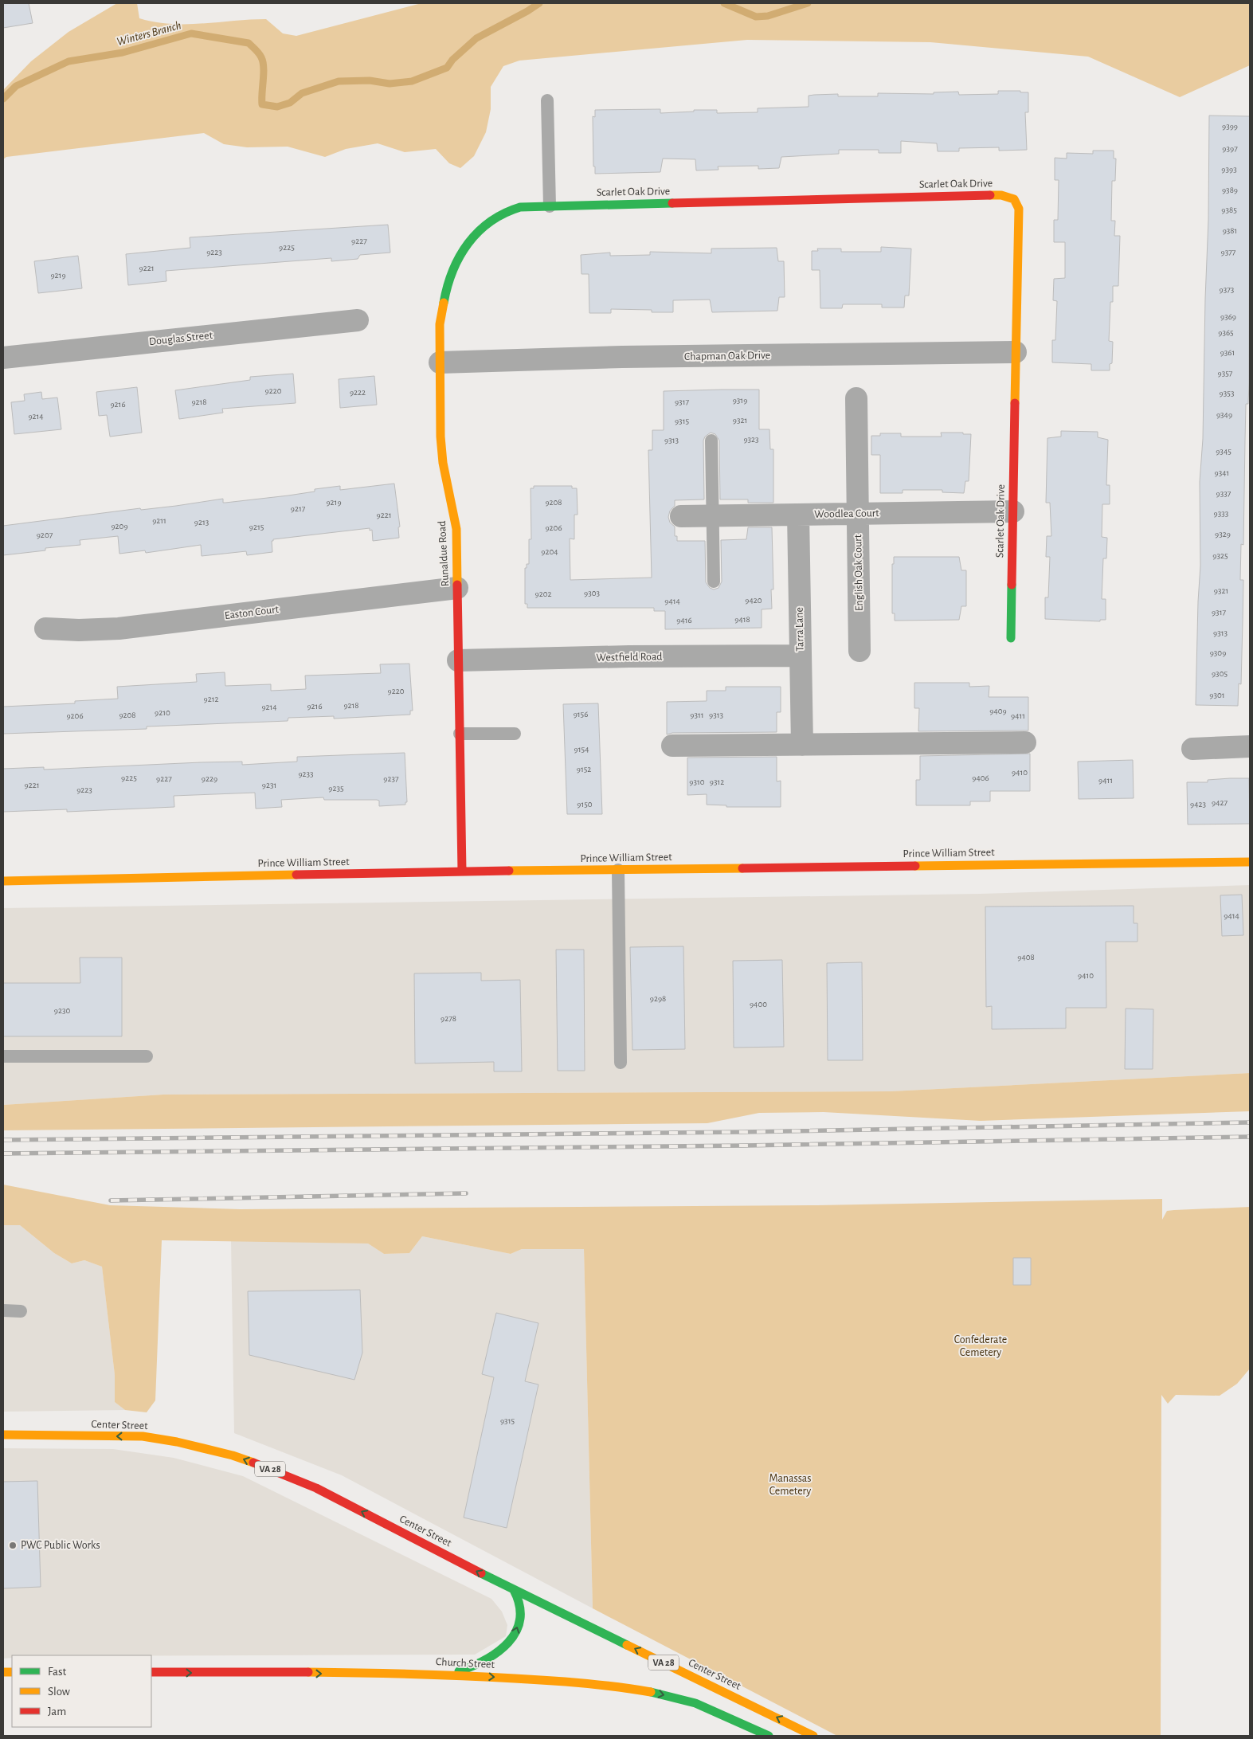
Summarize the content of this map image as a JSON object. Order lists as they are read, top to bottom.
{
  "streets": {
    "main road": [
      "Scarlet Oak Drive",
      "Runaldue Road",
      "Prince William Street",
      "Center Street",
      "VA 28",
      "Church Street"
    ],
    "street": [
      "Douglas Street",
      "Chapman Oak Drive",
      "Woodlea Court",
      "English Oak Court",
      "Easton Court",
      "Tarra Lane",
      "Westfield Road"
    ]
  },
  "crossings": [
    ["Scarlet Oak Drive", "Chapman Oak Drive"],
    ["Scarlet Oak Drive", "Woodlea Court"],
    ["Scarlet Oak Drive", "Runaldue Road"],
    ["Chapman Oak Drive", "Runaldue Road"],
    ["Woodlea Court", "English Oak Court"],
    ["Woodlea Court", "Tarra Lane"],
    ["Runaldue Road", "Easton Court"],
    ["Runaldue Road", "Westfield Road"],
    ["Runaldue Road", "Prince William Street"],
    ["Tarra Lane", "Westfield Road"]
  ],
  "one_way": ["Center Street", "Church Street"],
  "water": ["Winters Branch"],
  "parks": ["Confederate Cemetery", "Manassas Cemetery"],
  "places": ["PWC Public Works"],
  "house_numbers": [
    "9399",
    "9397",
    "9393",
    "9389",
    "9385",
    "9381",
    "9227",
    "9225",
    "9223",
    "9377",
    "9221",
    "9219",
    "9373",
    "9369",
    "9365",
    "9361",
    "9357",
    "9220",
    "9222",
    "9353",
    "9319",
    "9218",
    "9317",
    "9216",
    "9349",
    "9214",
    "9321",
    "9315",
    "9323",
    "9313",
    "9345",
    "9341",
    "9337",
    "9219",
    "9208",
    "9217",
    "9333",
    "9221",
    "9211",
    "9213",
    "9209",
    "9215",
    "9206",
    "9329",
    "9207",
    "9204",
    "9325",
    "9321",
    "9303",
    "9202",
    "9420",
    "9414",
    "9317",
    "9418",
    "9416",
    "9313",
    "9309",
    "9305",
    "9220",
    "9301",
    "9212",
    "9218",
    "9216",
    "9214",
    "9409",
    "9210",
    "9156",
    "9208",
    "9311",
    "9313",
    "9206",
    "9411",
    "9154",
    "9152",
    "9410",
    "9233",
    "9225",
    "9406",
    "9227",
    "9229",
    "9237",
    "9411",
    "9310",
    "9312",
    "9221",
    "9231",
    "9235",
    "9223",
    "9427",
    "9150",
    "9423",
    "9414",
    "9408",
    "9410",
    "9298",
    "9400",
    "9230",
    "9278",
    "9315"
  ],
  "legend": ["Fast", "Slow", "Jam"]
}
